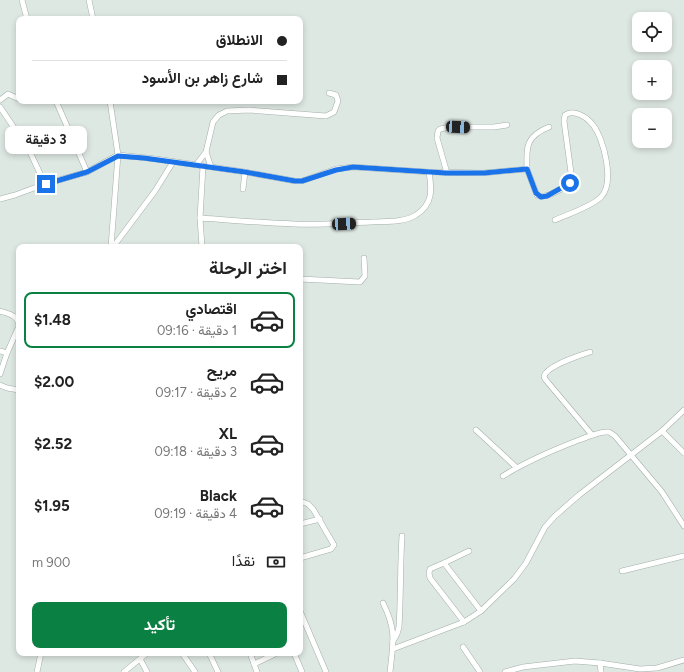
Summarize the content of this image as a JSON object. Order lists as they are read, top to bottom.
{
  "page": {
    "map_buttons": ["+", "−"],
    "banner": ["الانطلاق", "شارع زاهر بن الأسود"],
    "bubble": "3 دقيقة",
    "heading": "اختر الرحلة",
    "list": [
      {
        "name": "اقتصادي",
        "note": "1 دقيقة · 09:16",
        "value": "$1.48"
      },
      {
        "name": "مريح",
        "note": "2 دقيقة · 09:17",
        "value": "$2.00"
      },
      {
        "name": "XL",
        "note": "3 دقيقة · 09:18",
        "value": "$2.52"
      },
      {
        "name": "Black",
        "note": "4 دقيقة · 09:19",
        "value": "$1.95"
      }
    ],
    "pay": ["نقدًا", "900 m"],
    "buttons": "تأكيد"
  }
}
